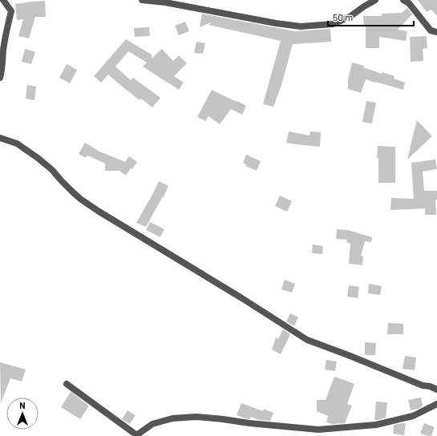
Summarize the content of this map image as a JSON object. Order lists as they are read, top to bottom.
{
  "scale_bar": "50 m",
  "north": "top"
}
